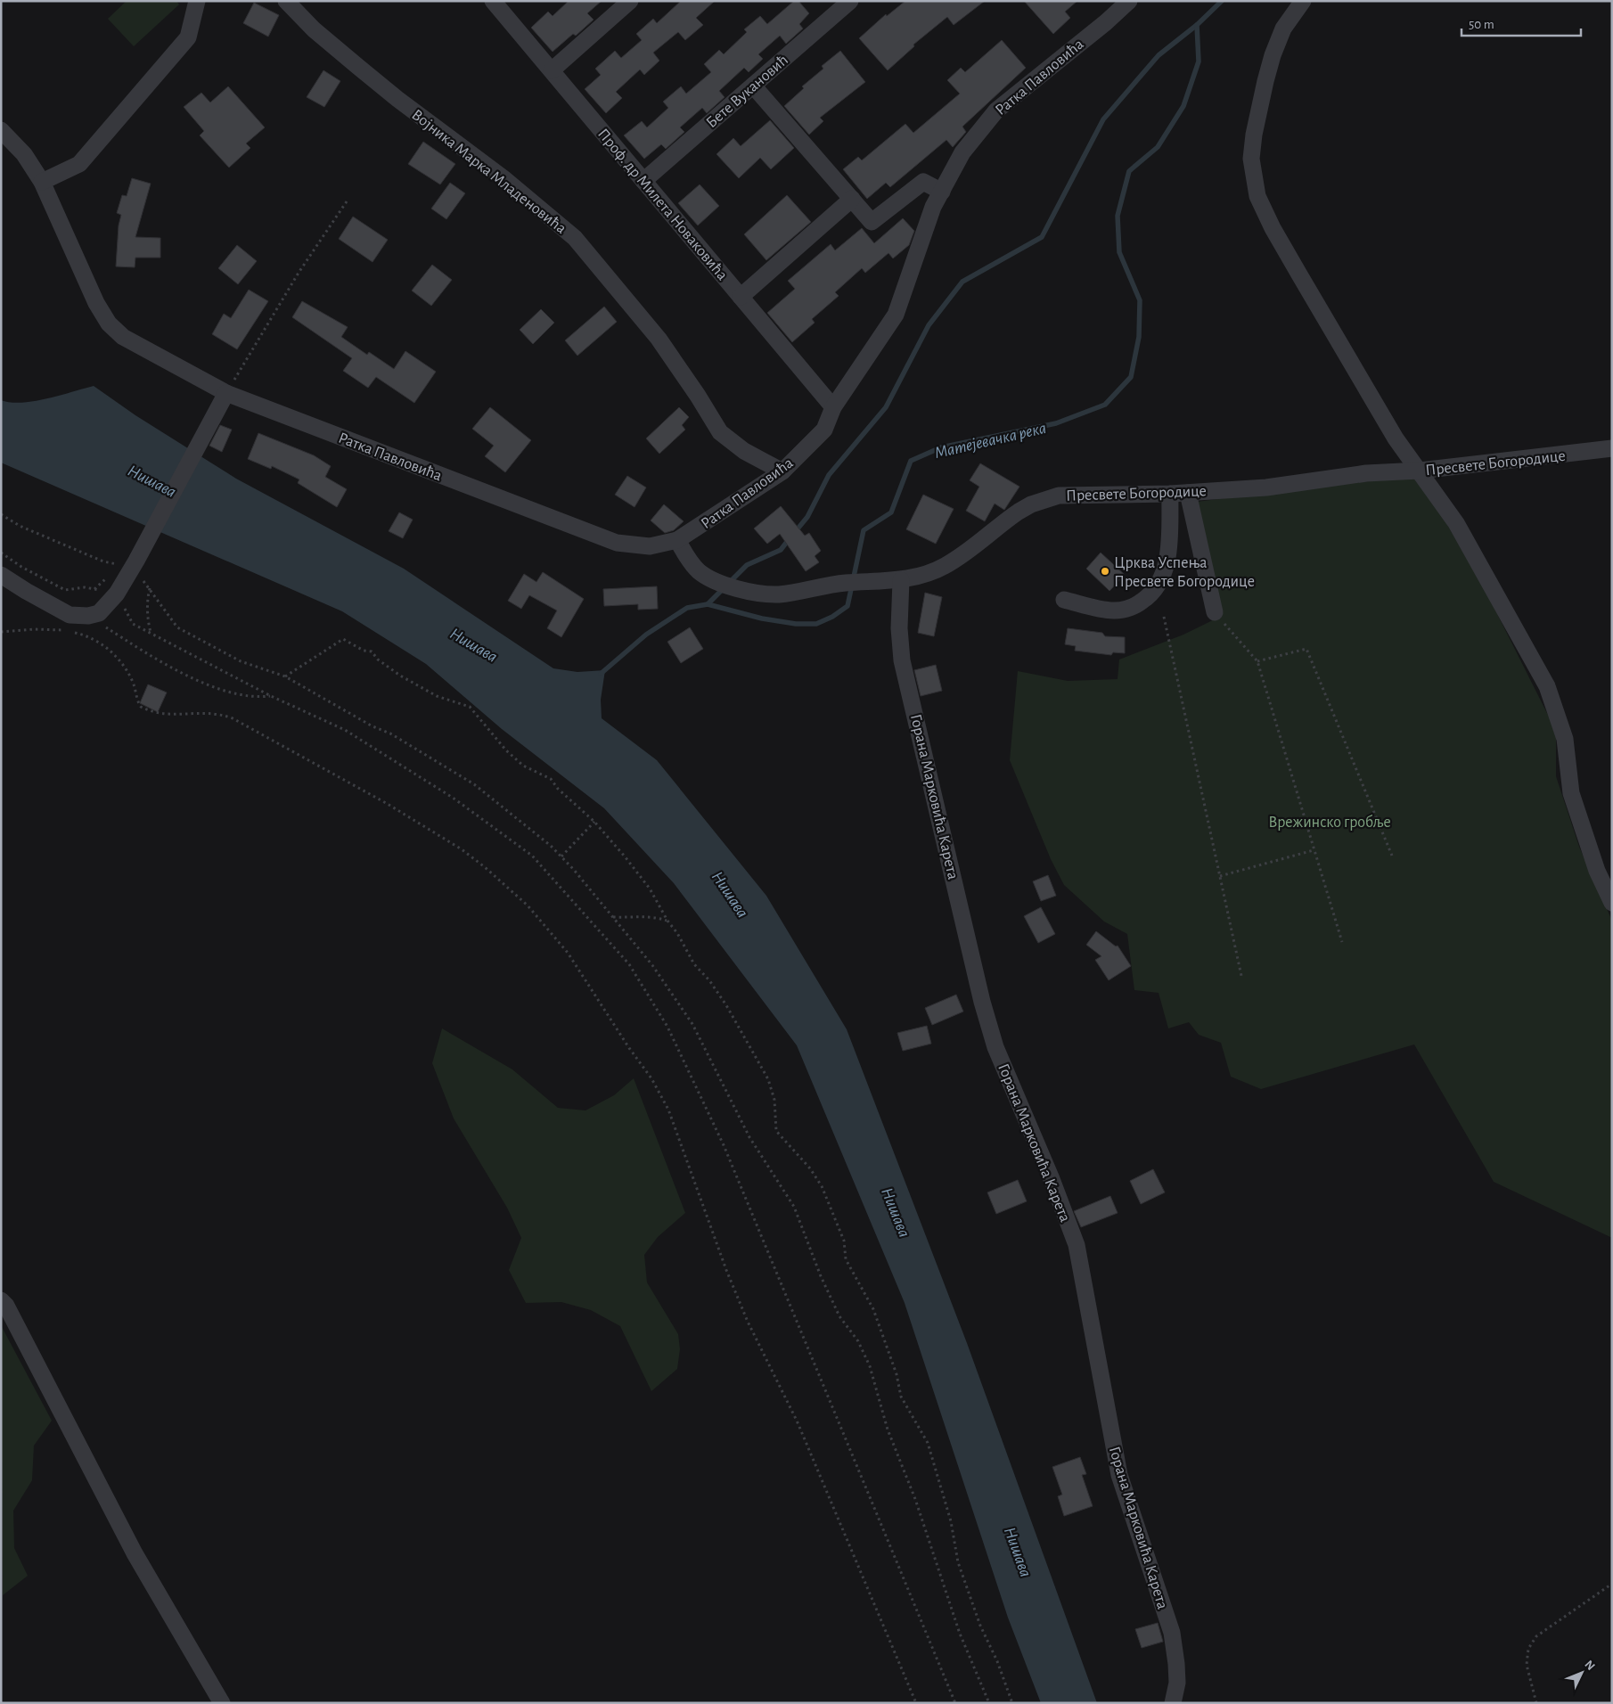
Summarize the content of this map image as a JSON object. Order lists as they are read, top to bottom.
{
  "streets": {
    "street": [
      "Ратка Павловића",
      "Бете Вукановић",
      "Војника Марка Младеновића",
      "Проф. др Милета Новаковића",
      "Пресвете Богородице",
      "Горана Марковића Карета"
    ]
  },
  "crossings": [
    ["Ратка Павловића", "Војника Марка Младеновића"],
    ["Ратка Павловића", "Проф. др Милета Новаковића"],
    ["Ратка Павловића", "Пресвете Богородице"],
    ["Бете Вукановић", "Проф. др Милета Новаковића"],
    ["Пресвете Богородице", "Горана Марковића Карета"]
  ],
  "water": ["Матејевачка река", "Нишава"],
  "parks": ["Врежинско гробље"],
  "places": ["Црква Успења Пресвете Богородице"],
  "scale_bar": "50 m",
  "north": "top right"
}
